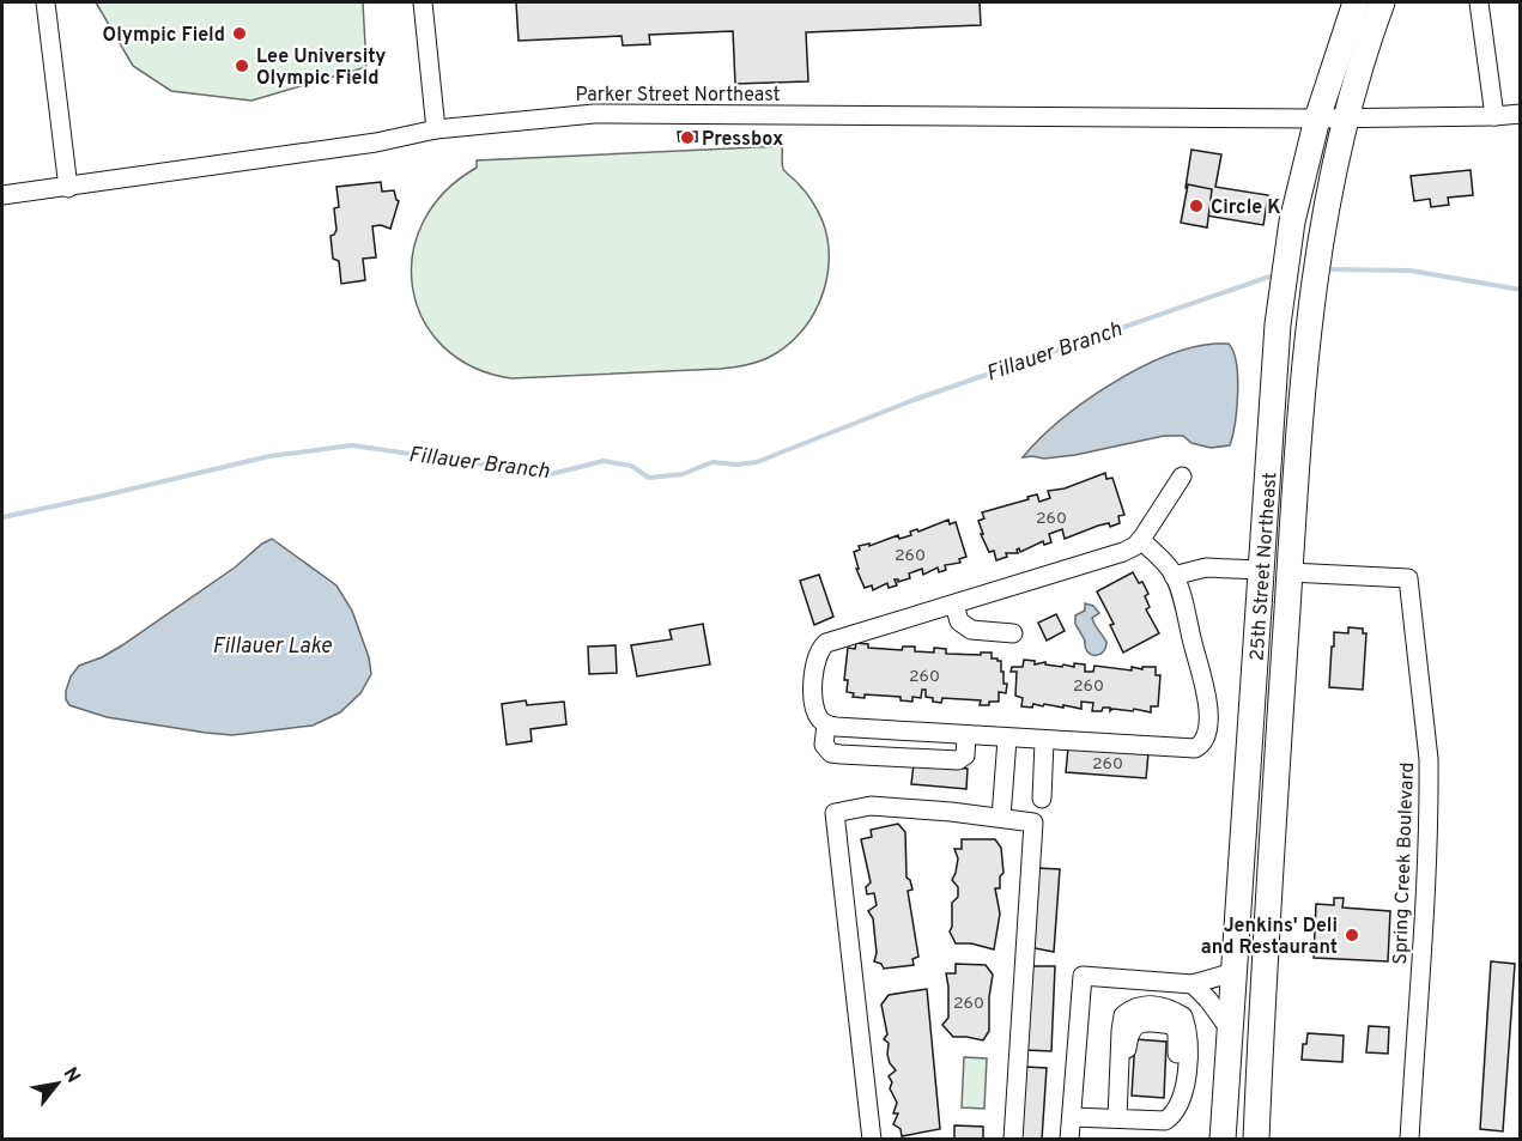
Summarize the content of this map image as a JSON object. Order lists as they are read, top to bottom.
{
  "streets": {
    "highway": ["25th Street Northeast"],
    "street": ["Parker Street Northeast", "Spring Creek Boulevard"]
  },
  "crossings": [
    ["Parker Street Northeast", "25th Street Northeast"],
    ["25th Street Northeast", "Spring Creek Boulevard"]
  ],
  "water": ["Fillauer Branch", "Fillauer Lake"],
  "places": [
    "Olympic Field",
    "Lee University Olympic Field",
    "Pressbox",
    "Circle K",
    "Jenkins' Deli and Restaurant"
  ],
  "house_numbers": [
    "260",
    "260",
    "260",
    "260",
    "260",
    "260"
  ],
  "north": "top right"
}
